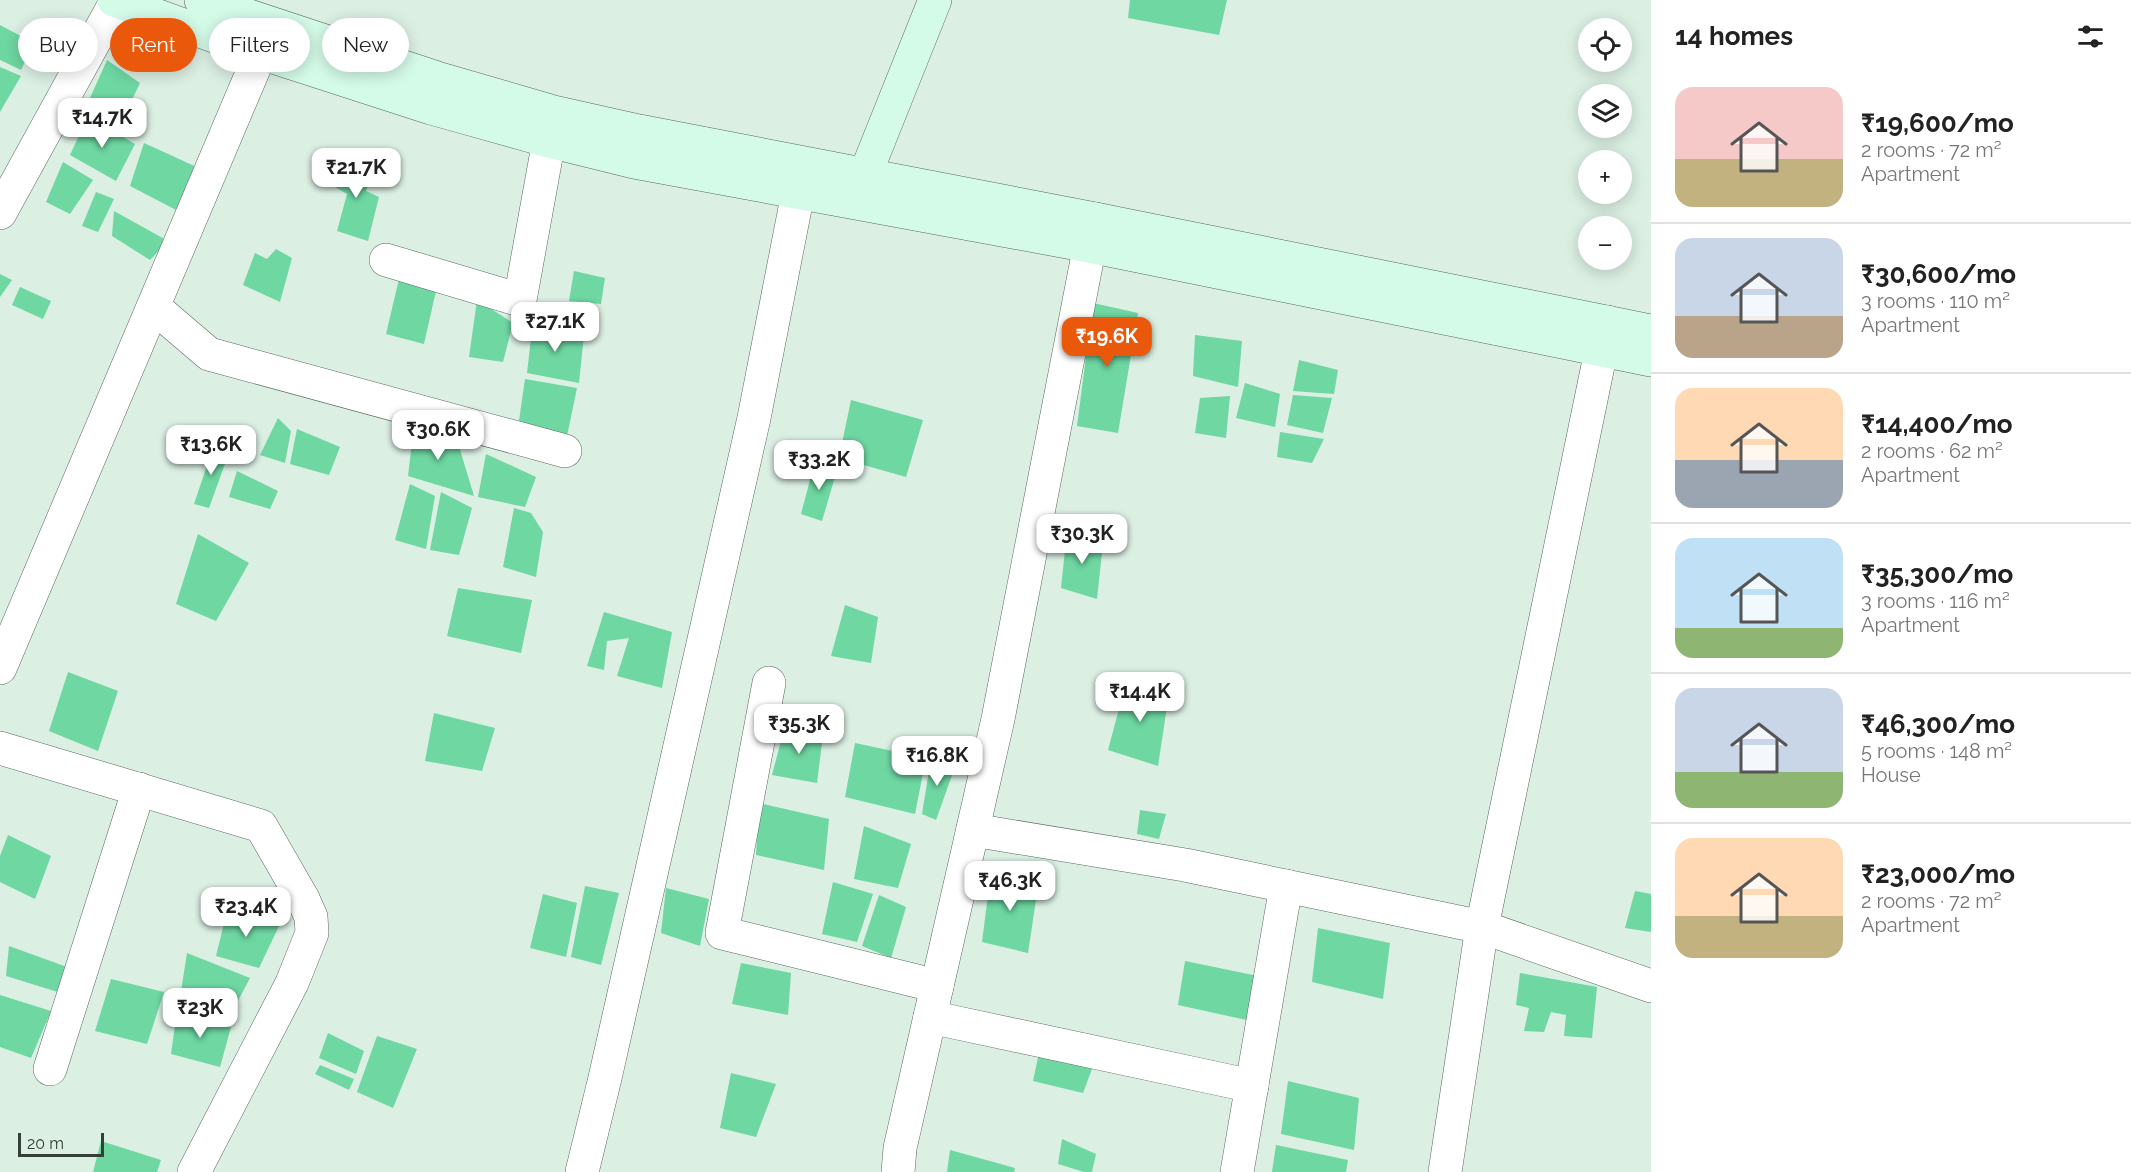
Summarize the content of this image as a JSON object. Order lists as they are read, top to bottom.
{
  "scale_bar": "20 m",
  "page": {
    "heading": "14 homes",
    "map_buttons": ["+", "−"],
    "chip": [
      "Buy",
      "Rent",
      "Filters",
      "New"
    ],
    "list": [
      {
        "name": "₹19,600/mo",
        "note": "2 rooms · 72 m² · Apartment"
      },
      {
        "name": "₹30,600/mo",
        "note": "3 rooms · 110 m² · Apartment"
      },
      {
        "name": "₹14,400/mo",
        "note": "2 rooms · 62 m² · Apartment"
      },
      {
        "name": "₹35,300/mo",
        "note": "3 rooms · 116 m² · Apartment"
      },
      {
        "name": "₹46,300/mo",
        "note": "5 rooms · 148 m² · House"
      },
      {
        "name": "₹23,000/mo",
        "note": "2 rooms · 72 m² · Apartment"
      }
    ],
    "price": [
      "₹14.7K",
      "₹21.7K",
      "₹27.1K",
      "₹19.6K",
      "₹30.6K",
      "₹13.6K",
      "₹33.2K",
      "₹30.3K",
      "₹14.4K",
      "₹35.3K",
      "₹16.8K",
      "₹46.3K",
      "₹23.4K",
      "₹23K"
    ],
    "scale": "20 m"
  }
}
